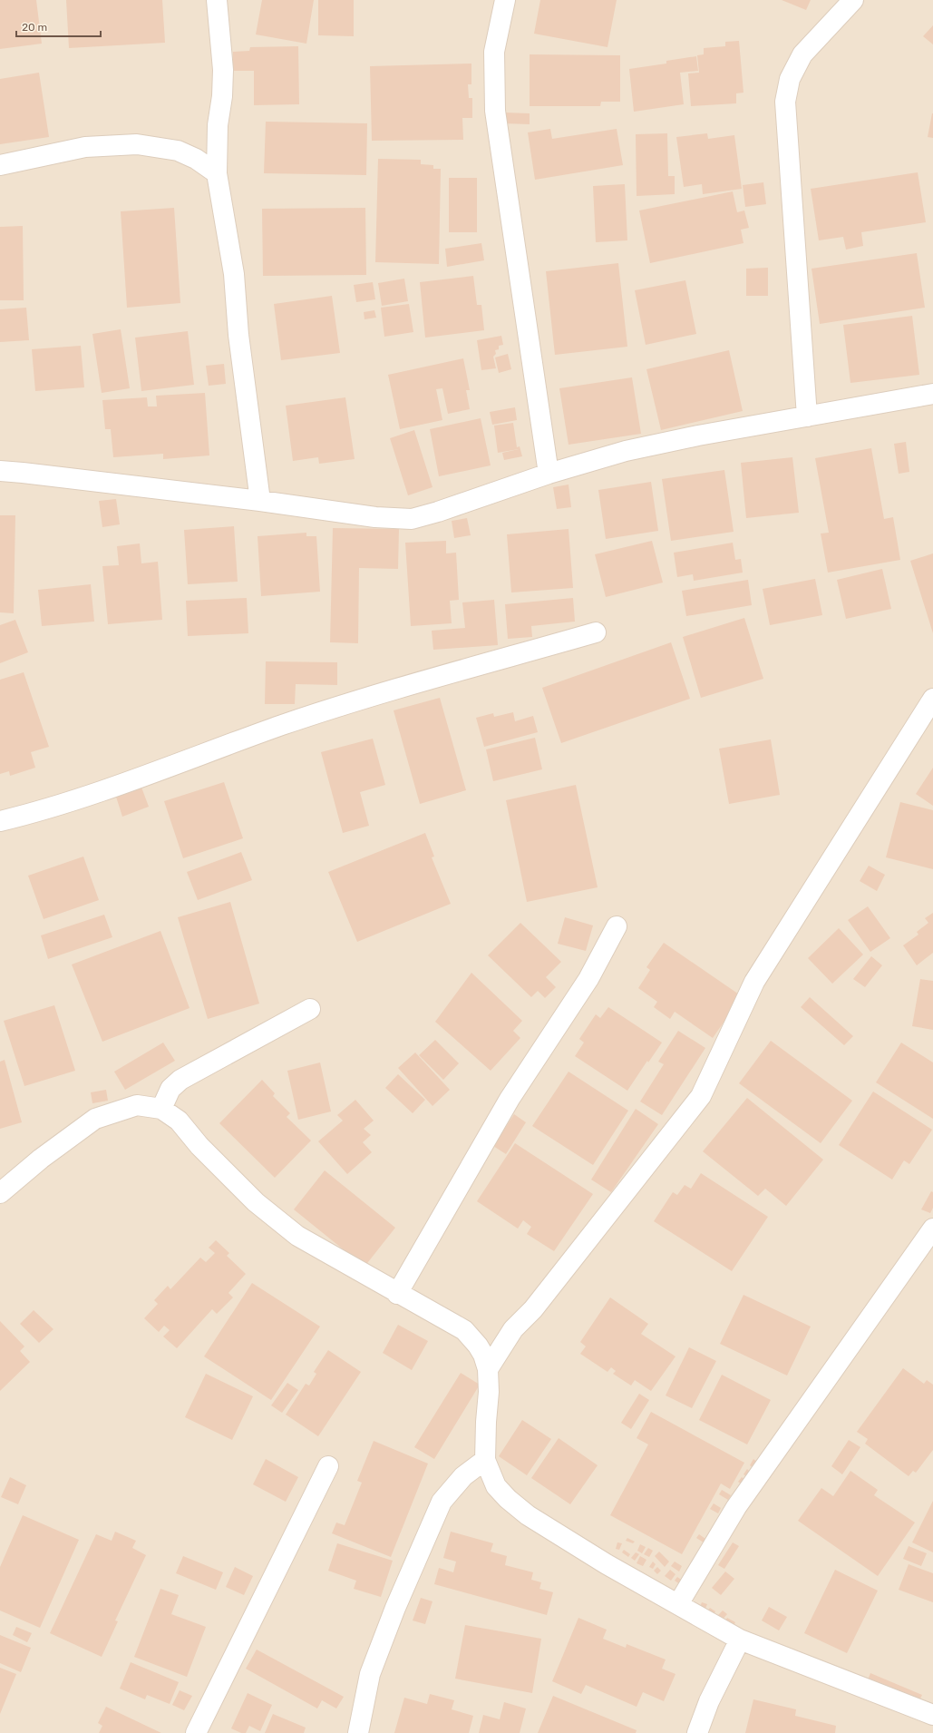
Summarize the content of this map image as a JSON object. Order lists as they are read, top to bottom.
{
  "scale_bar": "20 m"
}
